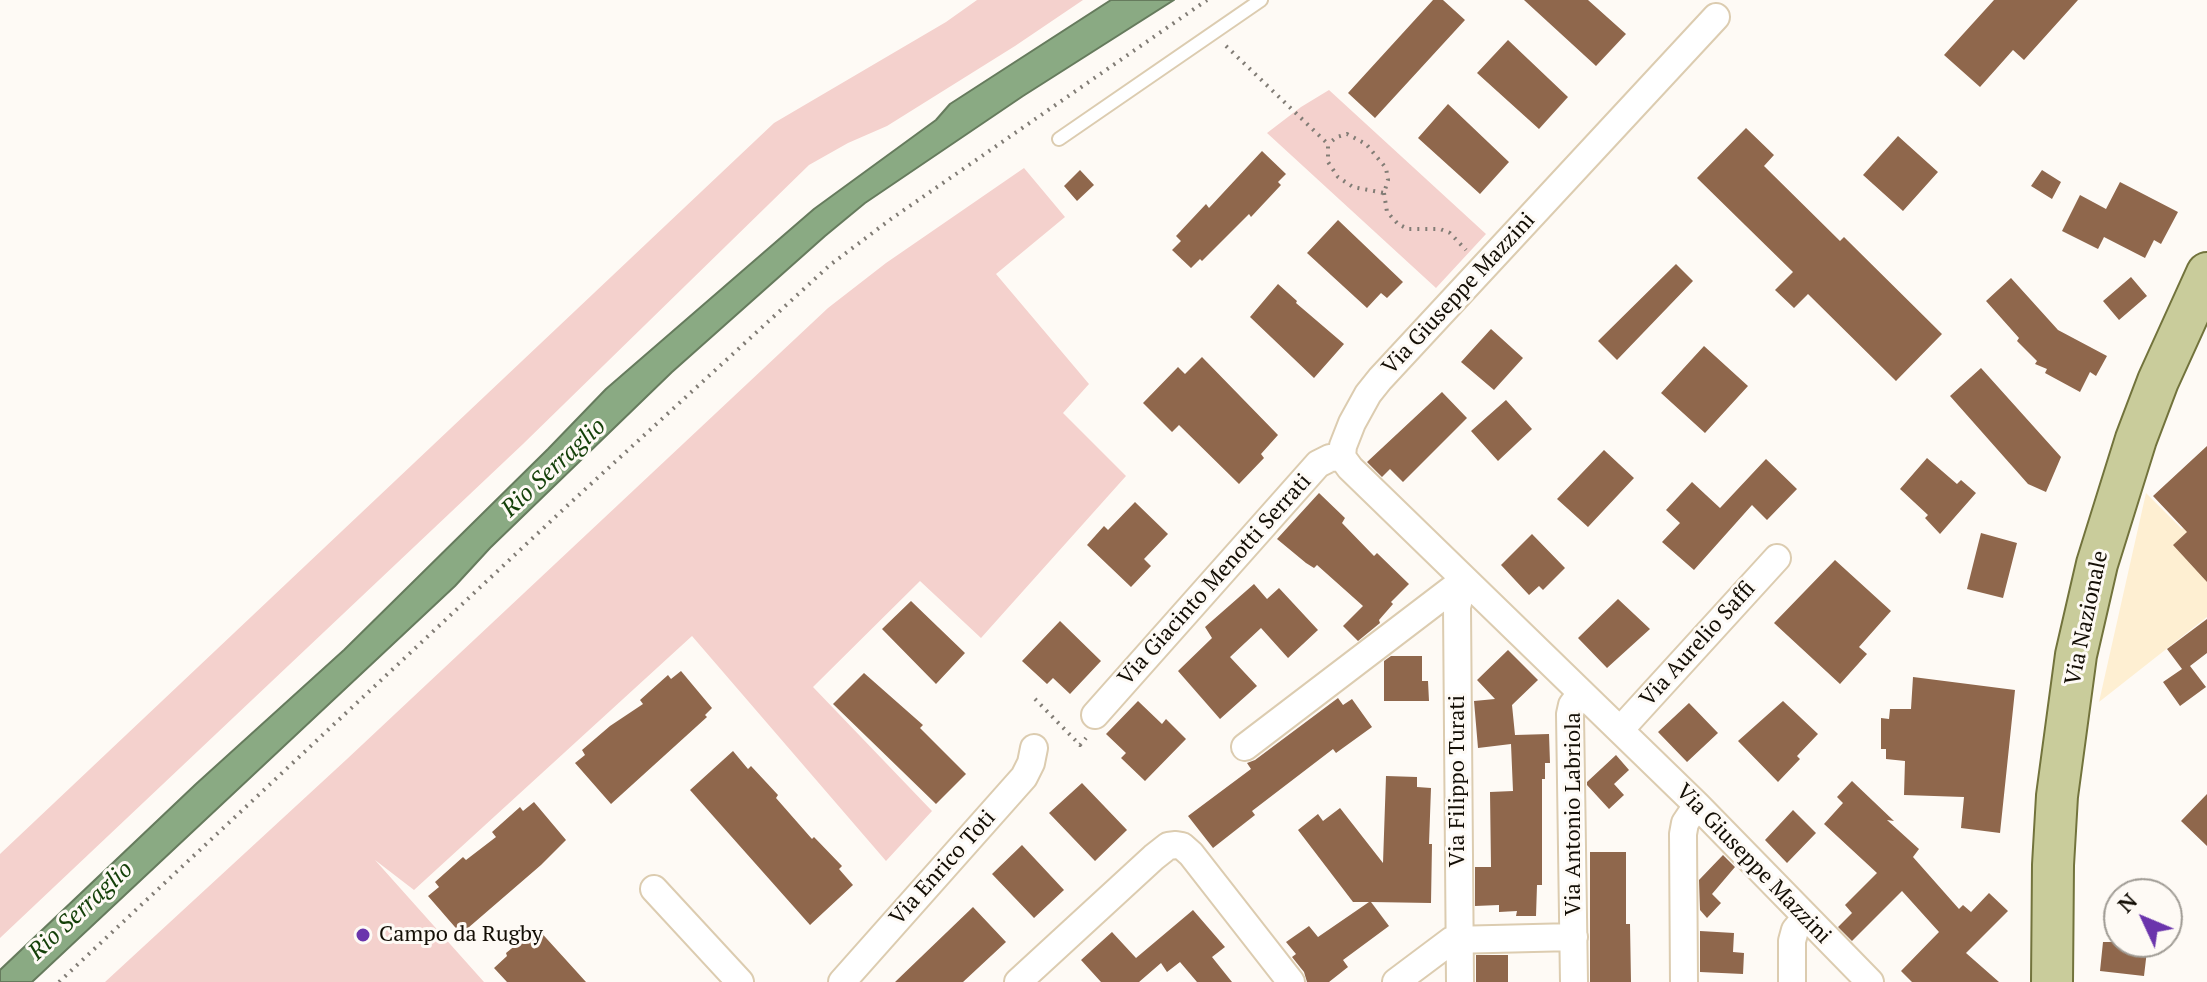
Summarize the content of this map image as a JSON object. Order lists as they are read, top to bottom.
{
  "streets": {
    "main road": ["Via Nazionale"],
    "street": [
      "Via Giuseppe Mazzini",
      "Via Giacinto Menotti Serrati",
      "Via Aurelio Saffi",
      "Via Filippo Turati",
      "Via Antonio Labriola",
      "Via Enrico Toti"
    ]
  },
  "crossings": [
    ["Via Giuseppe Mazzini", "Via Giacinto Menotti Serrati"],
    ["Via Giuseppe Mazzini", "Via Aurelio Saffi"],
    ["Via Giuseppe Mazzini", "Via Filippo Turati"],
    ["Via Giuseppe Mazzini", "Via Antonio Labriola"],
    ["Via Filippo Turati", "Via Antonio Labriola"]
  ],
  "water": ["Rio Serraglio"],
  "places": ["Campo da Rugby"],
  "north": "top left"
}
